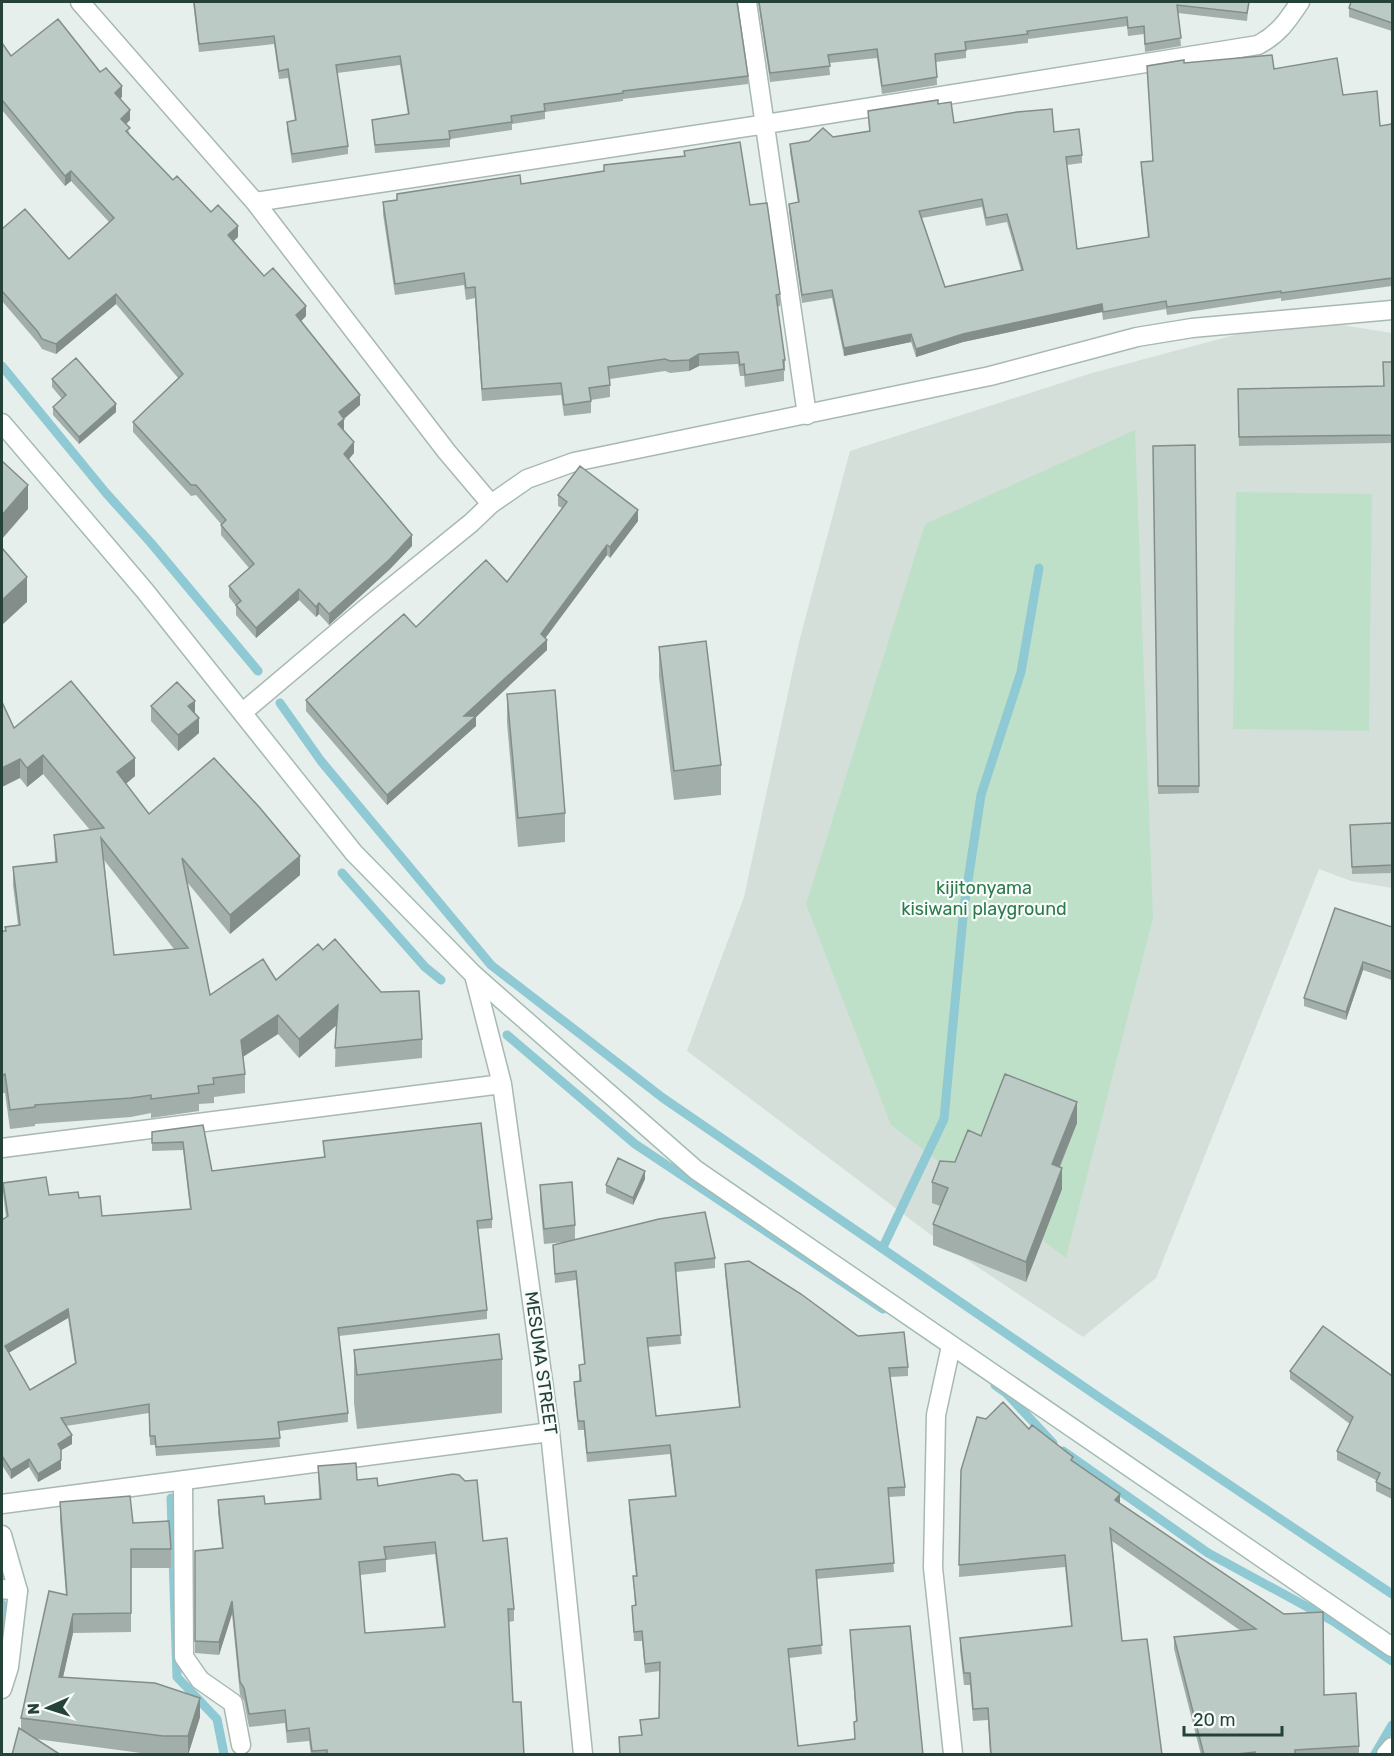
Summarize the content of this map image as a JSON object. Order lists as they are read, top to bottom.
{
  "streets": {
    "street": ["MESUMA STREET"]
  },
  "parks": ["kijitonyama kisiwani playground"],
  "scale_bar": "20 m",
  "north": "left"
}
